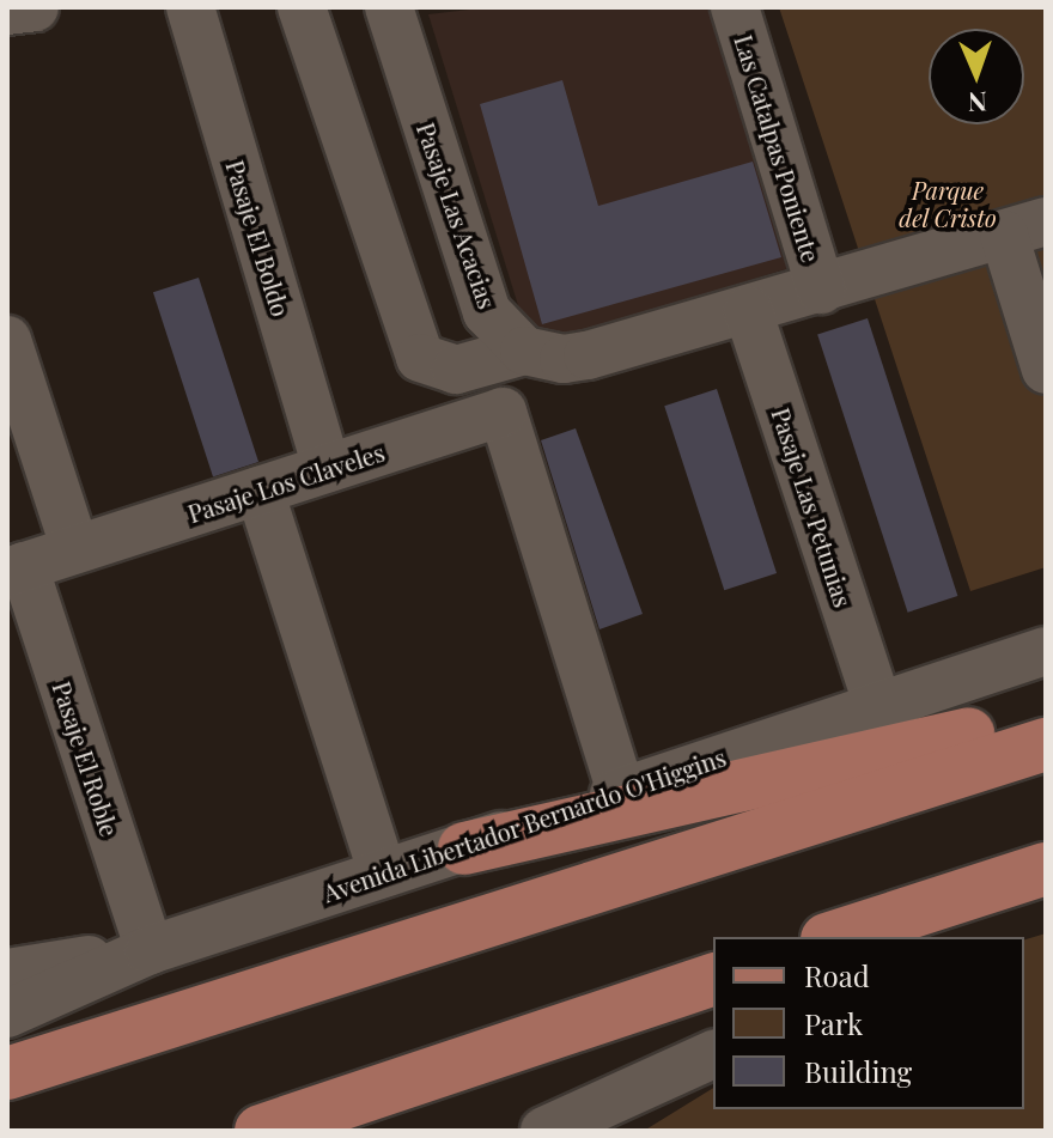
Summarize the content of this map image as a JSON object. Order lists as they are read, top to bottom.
{
  "streets": {
    "street": [
      "Las Catalpas Poniente",
      "Pasaje Las Acacias",
      "Pasaje El Boldo",
      "Pasaje Los Claveles",
      "Pasaje Las Petunias",
      "Pasaje El Roble",
      "Avenida Libertador Bernardo O'Higgins"
    ]
  },
  "crossings": [
    ["Pasaje El Boldo", "Pasaje Los Claveles"],
    ["Pasaje Los Claveles", "Pasaje El Roble"],
    ["Pasaje Las Petunias", "Avenida Libertador Bernardo O'Higgins"],
    ["Pasaje El Roble", "Avenida Libertador Bernardo O'Higgins"]
  ],
  "parks": ["Parque del Cristo"],
  "legend": ["Road", "Park", "Building"],
  "north": "bottom"
}
